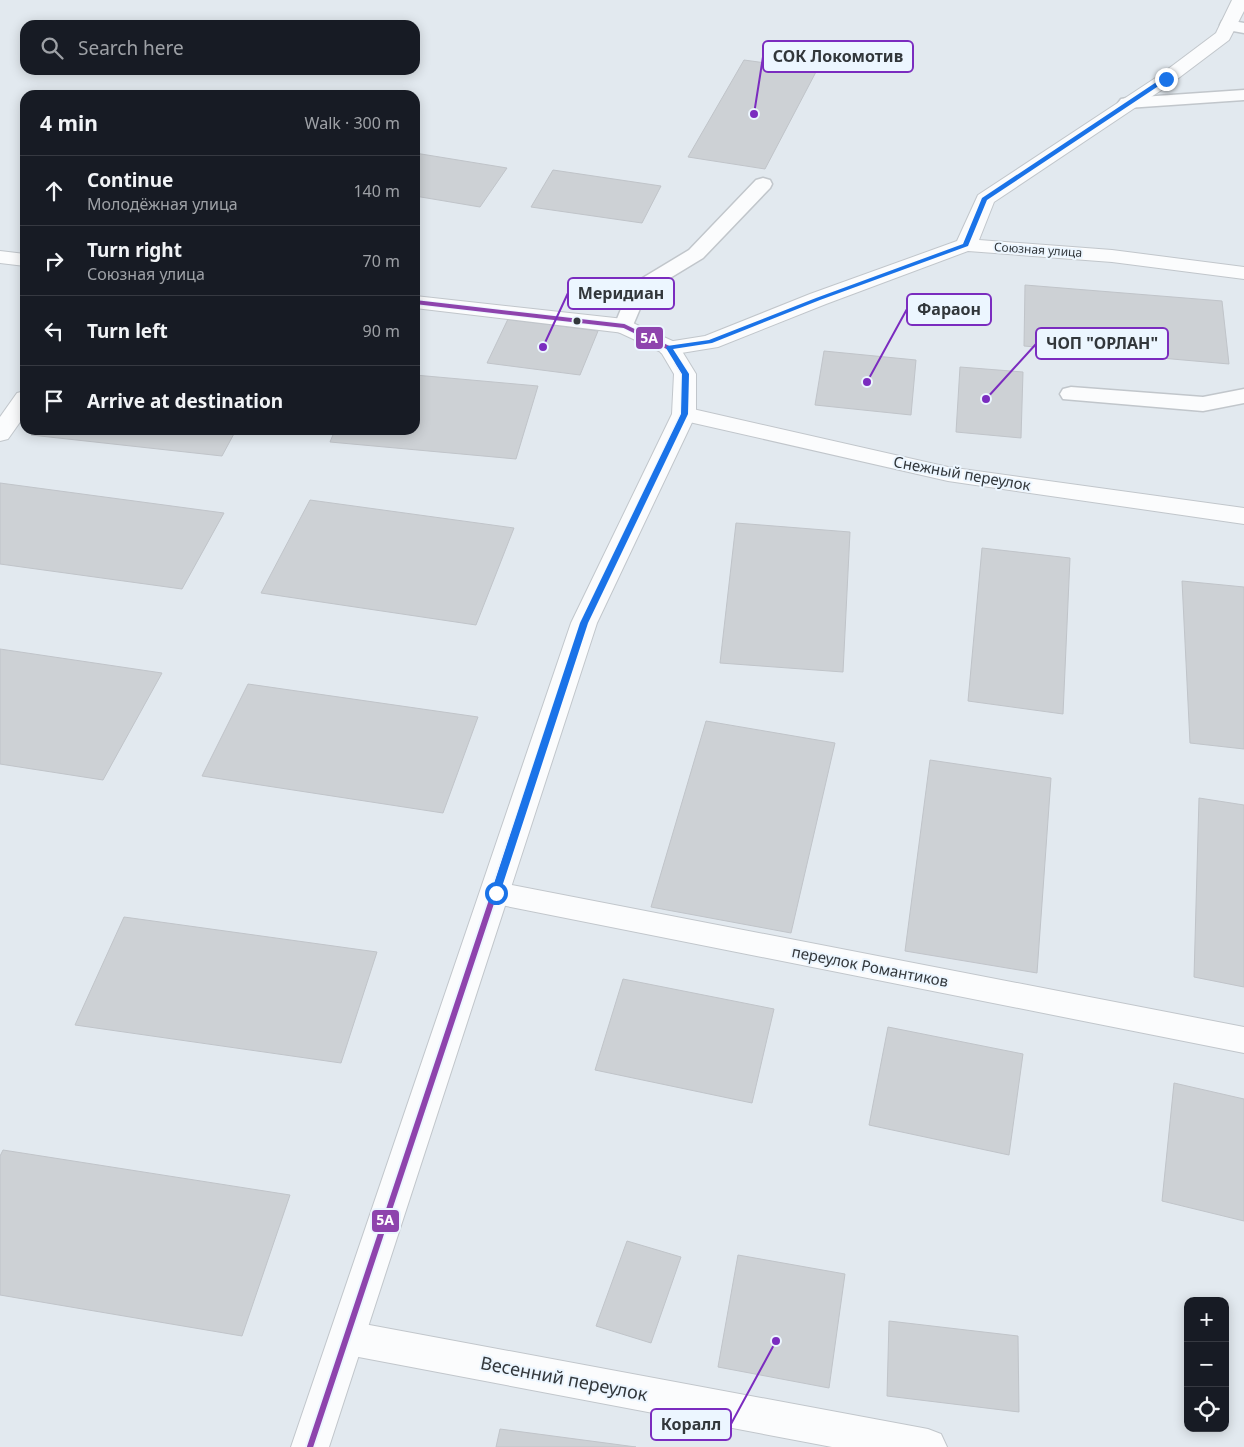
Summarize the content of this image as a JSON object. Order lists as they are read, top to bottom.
{
  "streets": {
    "street": [
      "Союзная улица",
      "Снежный переулок",
      "переулок Романтиков",
      "Весенний переулок"
    ]
  },
  "places": [
    "СОК Локомотив",
    "Меридиан",
    "Фараон",
    "ЧОП \"ОРЛАН\"",
    "Коралл"
  ],
  "lines": ["transit line 5А"],
  "page": {
    "search": "Search here",
    "heading": ["4 min", "Walk · 300 m"],
    "list": [
      ["Continue", "Молодёжная улица", "140 m"],
      ["Turn right", "Союзная улица", "70 m"],
      ["Turn left", "90 m"],
      "Arrive at destination"
    ],
    "map_buttons": ["+", "−"]
  }
}
